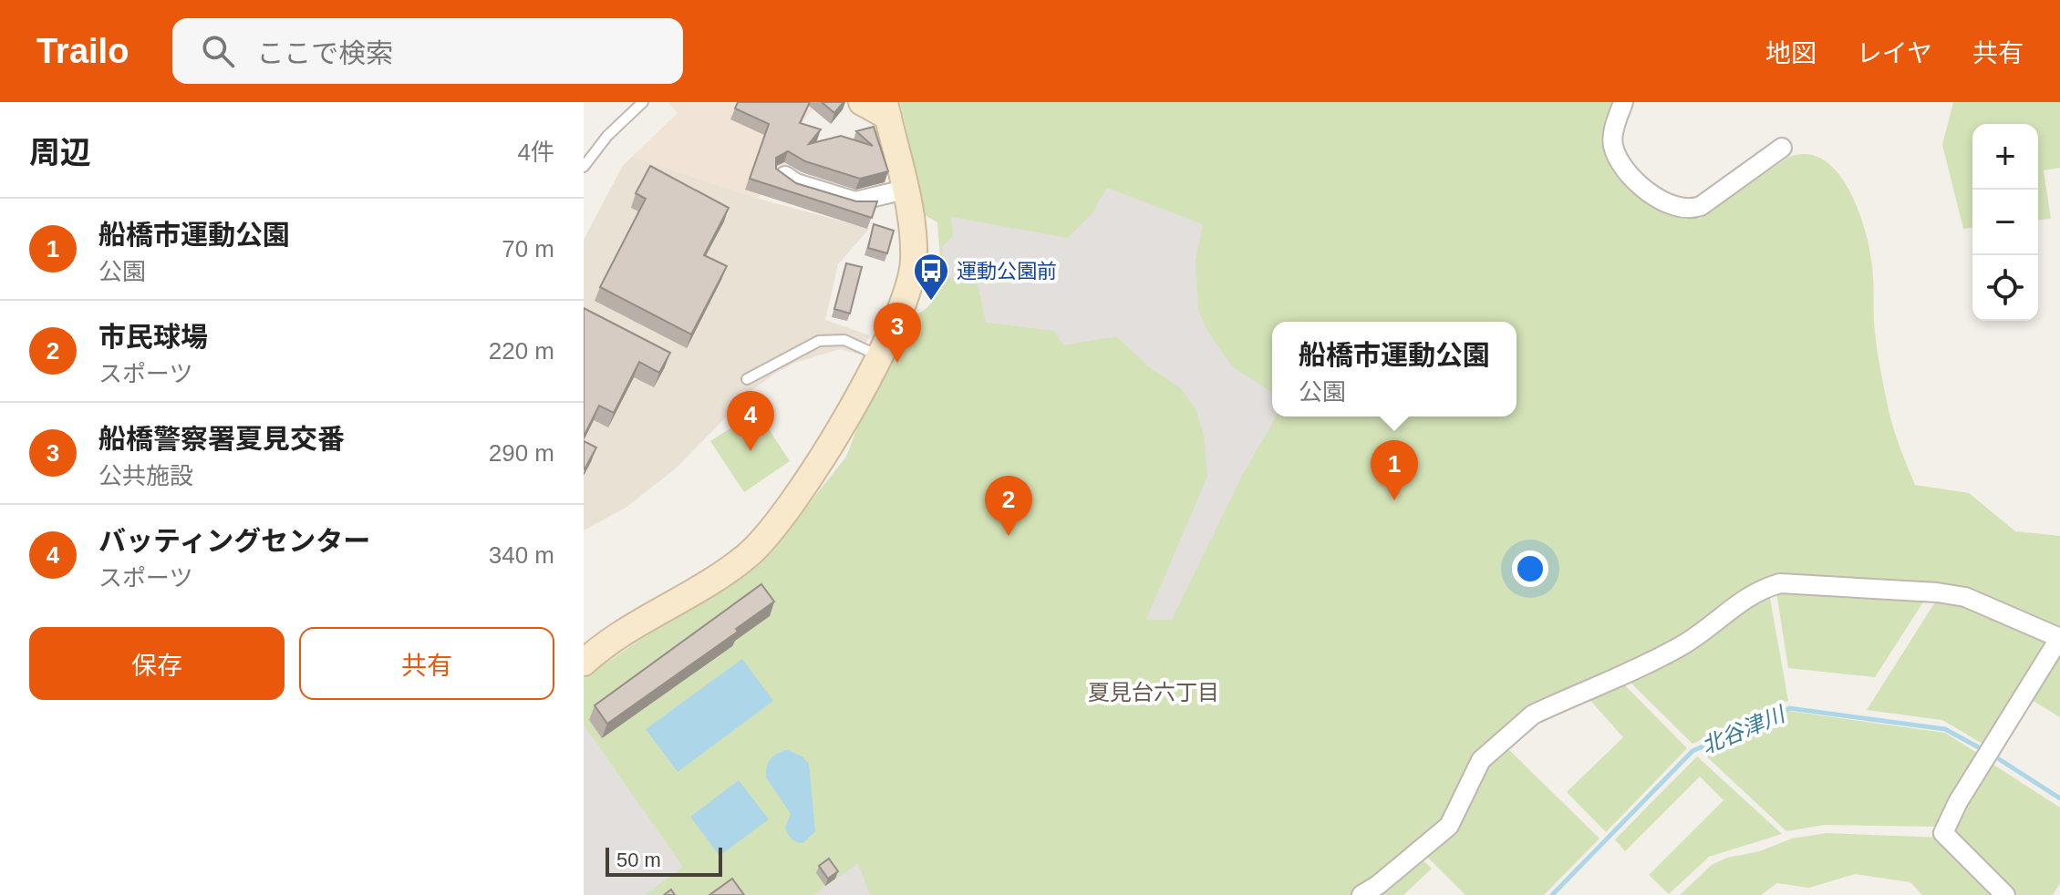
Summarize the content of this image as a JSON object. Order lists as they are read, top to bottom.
{
  "districts": ["夏見台六丁目"],
  "water": ["北谷津川"],
  "places": {
    "bus stop": ["運動公園前"]
  },
  "scale_bar": "50 m",
  "page": {
    "header": "Trailo",
    "search": "ここで検索",
    "nav": ["地図", "レイヤ", "共有"],
    "heading": ["周辺", "4件"],
    "map_buttons": ["+", "−"],
    "list": [
      {
        "mark": "1",
        "name": "船橋市運動公園",
        "note": "公園",
        "value": "70 m"
      },
      {
        "mark": "2",
        "name": "市民球場",
        "note": "スポーツ",
        "value": "220 m"
      },
      {
        "mark": "3",
        "name": "船橋警察署夏見交番",
        "note": "公共施設",
        "value": "290 m"
      },
      {
        "mark": "4",
        "name": "バッティングセンター",
        "note": "スポーツ",
        "value": "340 m"
      }
    ],
    "pins": [
      "3",
      "4",
      "1",
      "2"
    ],
    "popup": ["船橋市運動公園", "公園"],
    "buttons": ["保存", "共有"],
    "scale": "50 m"
  }
}
